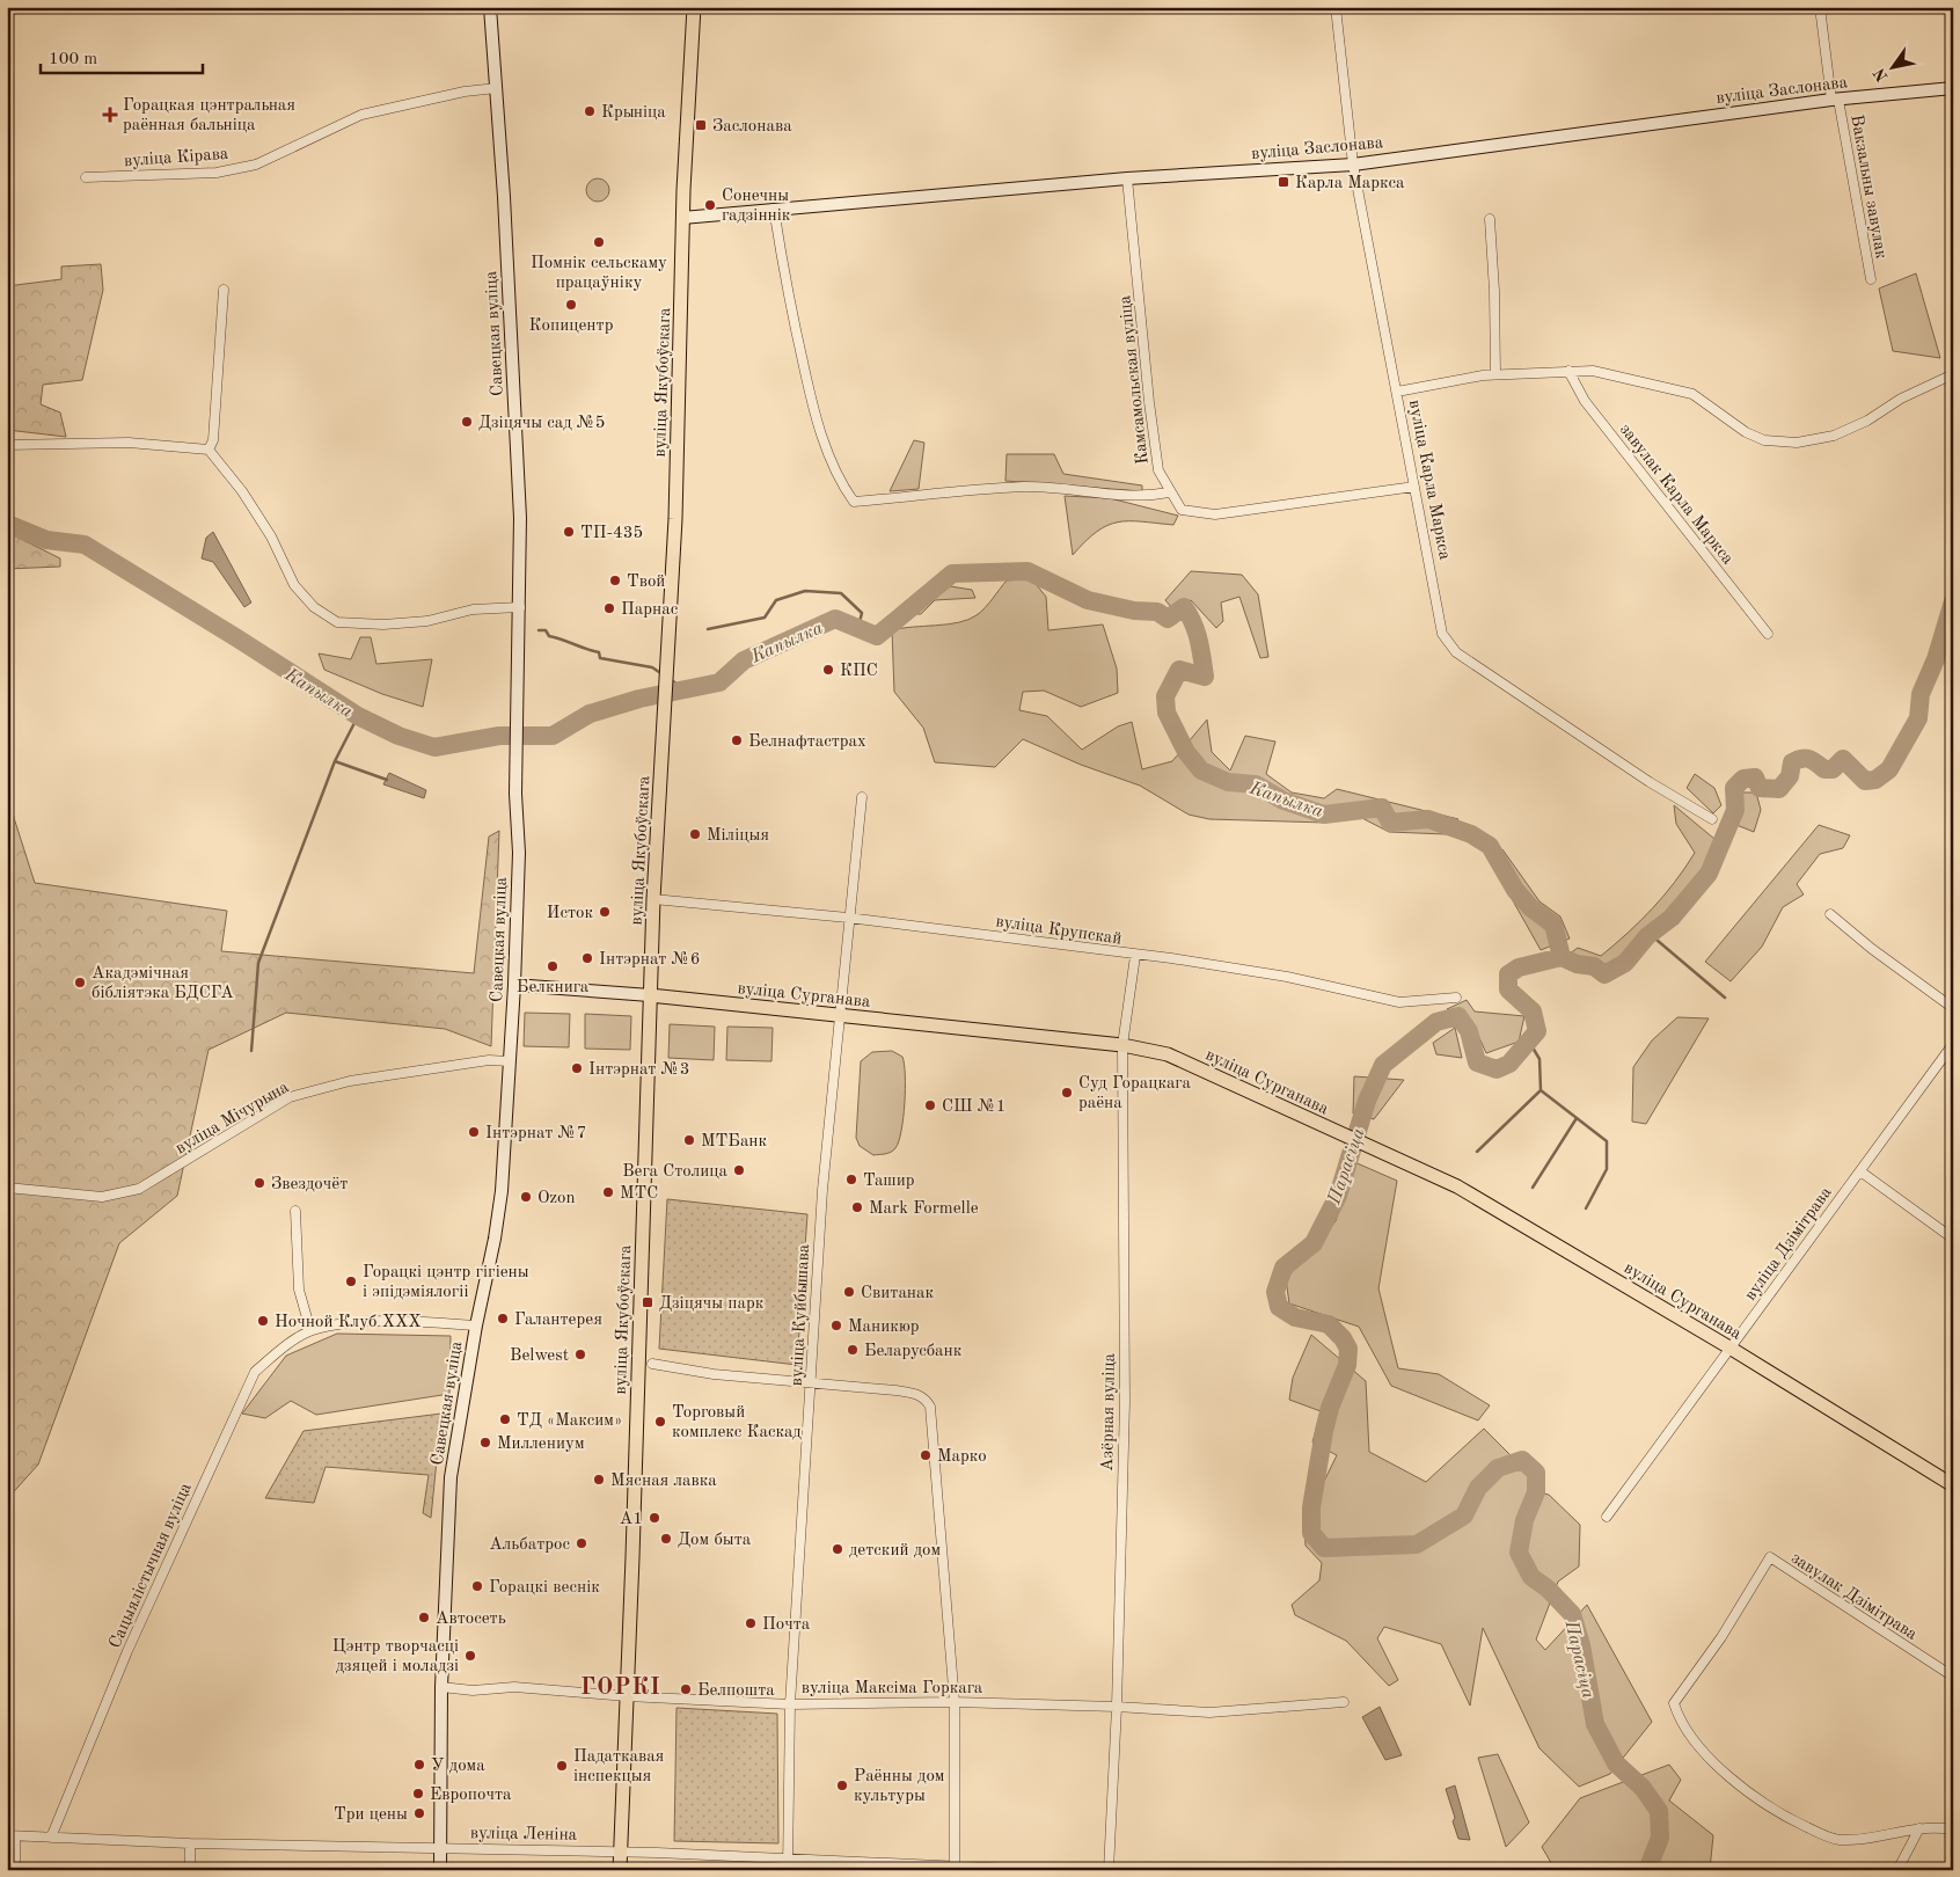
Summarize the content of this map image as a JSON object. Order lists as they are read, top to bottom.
{
  "streets": {
    "main road": [
      "вуліца Заслонава",
      "Савецкая вуліца",
      "вуліца Якубоўскага",
      "вуліца Сурганава"
    ],
    "street": [
      "вуліца Кірава",
      "Вакзальны завулак",
      "Камсамольская вуліца",
      "вуліца Карла Маркса",
      "завулак Карла Маркса",
      "вуліца Крупскай",
      "вуліца Мічурына",
      "вуліца Дзімітрава",
      "вуліца Куйбышава",
      "Азёрная вуліца",
      "Сацыялістычная вуліца",
      "завулак Дзімітрава",
      "вуліца Максіма Горкага",
      "вуліца Леніна"
    ]
  },
  "crossings": [
    ["вуліца Заслонава", "Вакзальны завулак"],
    ["вуліца Заслонава", "Камсамольская вуліца"],
    ["вуліца Заслонава", "вуліца Якубоўскага"],
    ["вуліца Заслонава", "вуліца Карла Маркса"],
    ["вуліца Кірава", "Савецкая вуліца"],
    ["Савецкая вуліца", "вуліца Мічурына"],
    ["Савецкая вуліца", "Сацыялістычная вуліца"],
    ["Савецкая вуліца", "вуліца Максіма Горкага"],
    ["Савецкая вуліца", "вуліца Леніна"],
    ["Камсамольская вуліца", "вуліца Карла Маркса"],
    ["вуліца Якубоўскага", "вуліца Крупскай"],
    ["вуліца Якубоўскага", "вуліца Сурганава"],
    ["вуліца Якубоўскага", "вуліца Максіма Горкага"],
    ["вуліца Якубоўскага", "вуліца Леніна"],
    ["вуліца Крупскай", "вуліца Куйбышава"],
    ["вуліца Крупскай", "Азёрная вуліца"],
    ["вуліца Сурганава", "вуліца Дзімітрава"],
    ["вуліца Сурганава", "вуліца Куйбышава"],
    ["вуліца Сурганава", "Азёрная вуліца"],
    ["вуліца Куйбышава", "вуліца Максіма Горкага"],
    ["вуліца Куйбышава", "вуліца Леніна"],
    ["Азёрная вуліца", "вуліца Максіма Горкага"],
    ["Сацыялістычная вуліца", "вуліца Леніна"]
  ],
  "districts": ["ГОРКІ"],
  "water": ["Капылка", "Парасіца"],
  "places": {
    "other": [
      "Крыніца",
      "Сонечны гадзіннік",
      "Помнік сельскаму працаўніку",
      "Копицентр",
      "Дзіцячы сад №5",
      "ТП-435",
      "Твой",
      "Парнас",
      "КПС",
      "Белнафтастрах",
      "Міліцыя",
      "Исток",
      "Інтэрнат №6",
      "Белкнига",
      "Акадэмічная бібліятэка БДСГА",
      "Інтэрнат №3",
      "Суд Горацкага раёна",
      "СШ №1",
      "Інтэрнат №7",
      "МТБанк",
      "Вега Столица",
      "Ташир",
      "Звездочёт",
      "МТС",
      "Ozon",
      "Mark Formelle",
      "Горацкі цэнтр гігіены і эпідэміялогіі",
      "Свитанак",
      "Галантерея",
      "Ночной Клуб ХХХ",
      "Маникюр",
      "Беларусбанк",
      "Belwest",
      "ТД «Максим»",
      "Торговый комплекс Каскад",
      "Миллениум",
      "Марко",
      "Мясная лавка",
      "A1",
      "Дом быта",
      "Альбатрос",
      "детский дом",
      "Горацкі веснік",
      "Автосеть",
      "Почта",
      "Цэнтр творчасці дзяцей і моладзі",
      "Белпошта",
      "У дома",
      "Падаткавая інспекцыя",
      "Раённы дом культуры",
      "Европочта",
      "Три цены"
    ],
    "health": ["Горацкая цэнтральная раённая бальніца"],
    "transit": ["Заслонава", "Карла Маркса", "Дзіцячы парк"]
  },
  "scale_bar": "100 m",
  "north": "bottom left"
}
